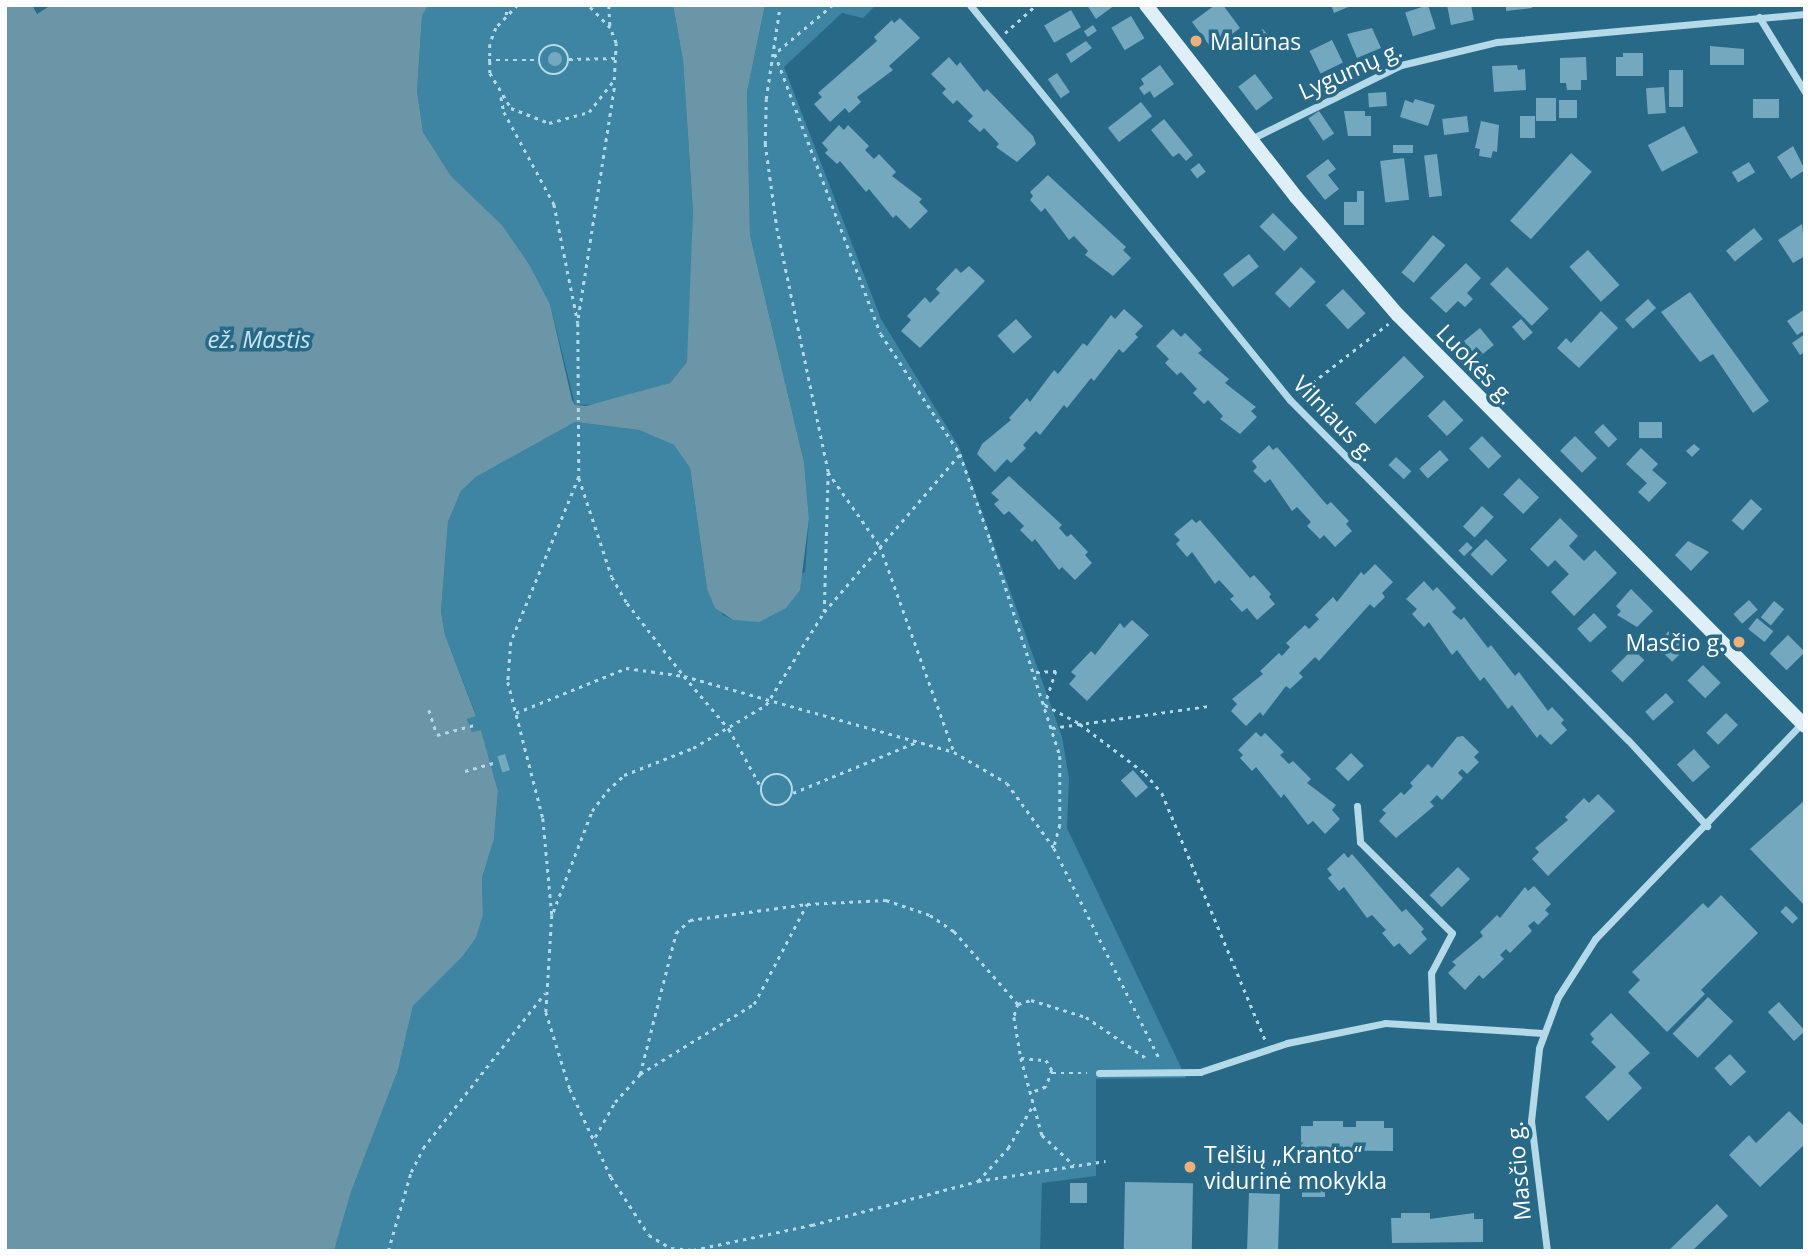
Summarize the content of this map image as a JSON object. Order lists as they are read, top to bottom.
{
  "streets": {
    "main road": ["Luokės g."],
    "street": ["Lygumų g.", "Vilniaus g.", "Masčio g."]
  },
  "crossings": [
    ["Lygumų g.", "Luokės g."],
    ["Luokės g.", "Masčio g."],
    ["Vilniaus g.", "Masčio g."]
  ],
  "water": ["ež. Mastis"],
  "places": ["Malūnas", "Masčio g.", "Telšių „Kranto“ vidurinė mokykla"]
}
